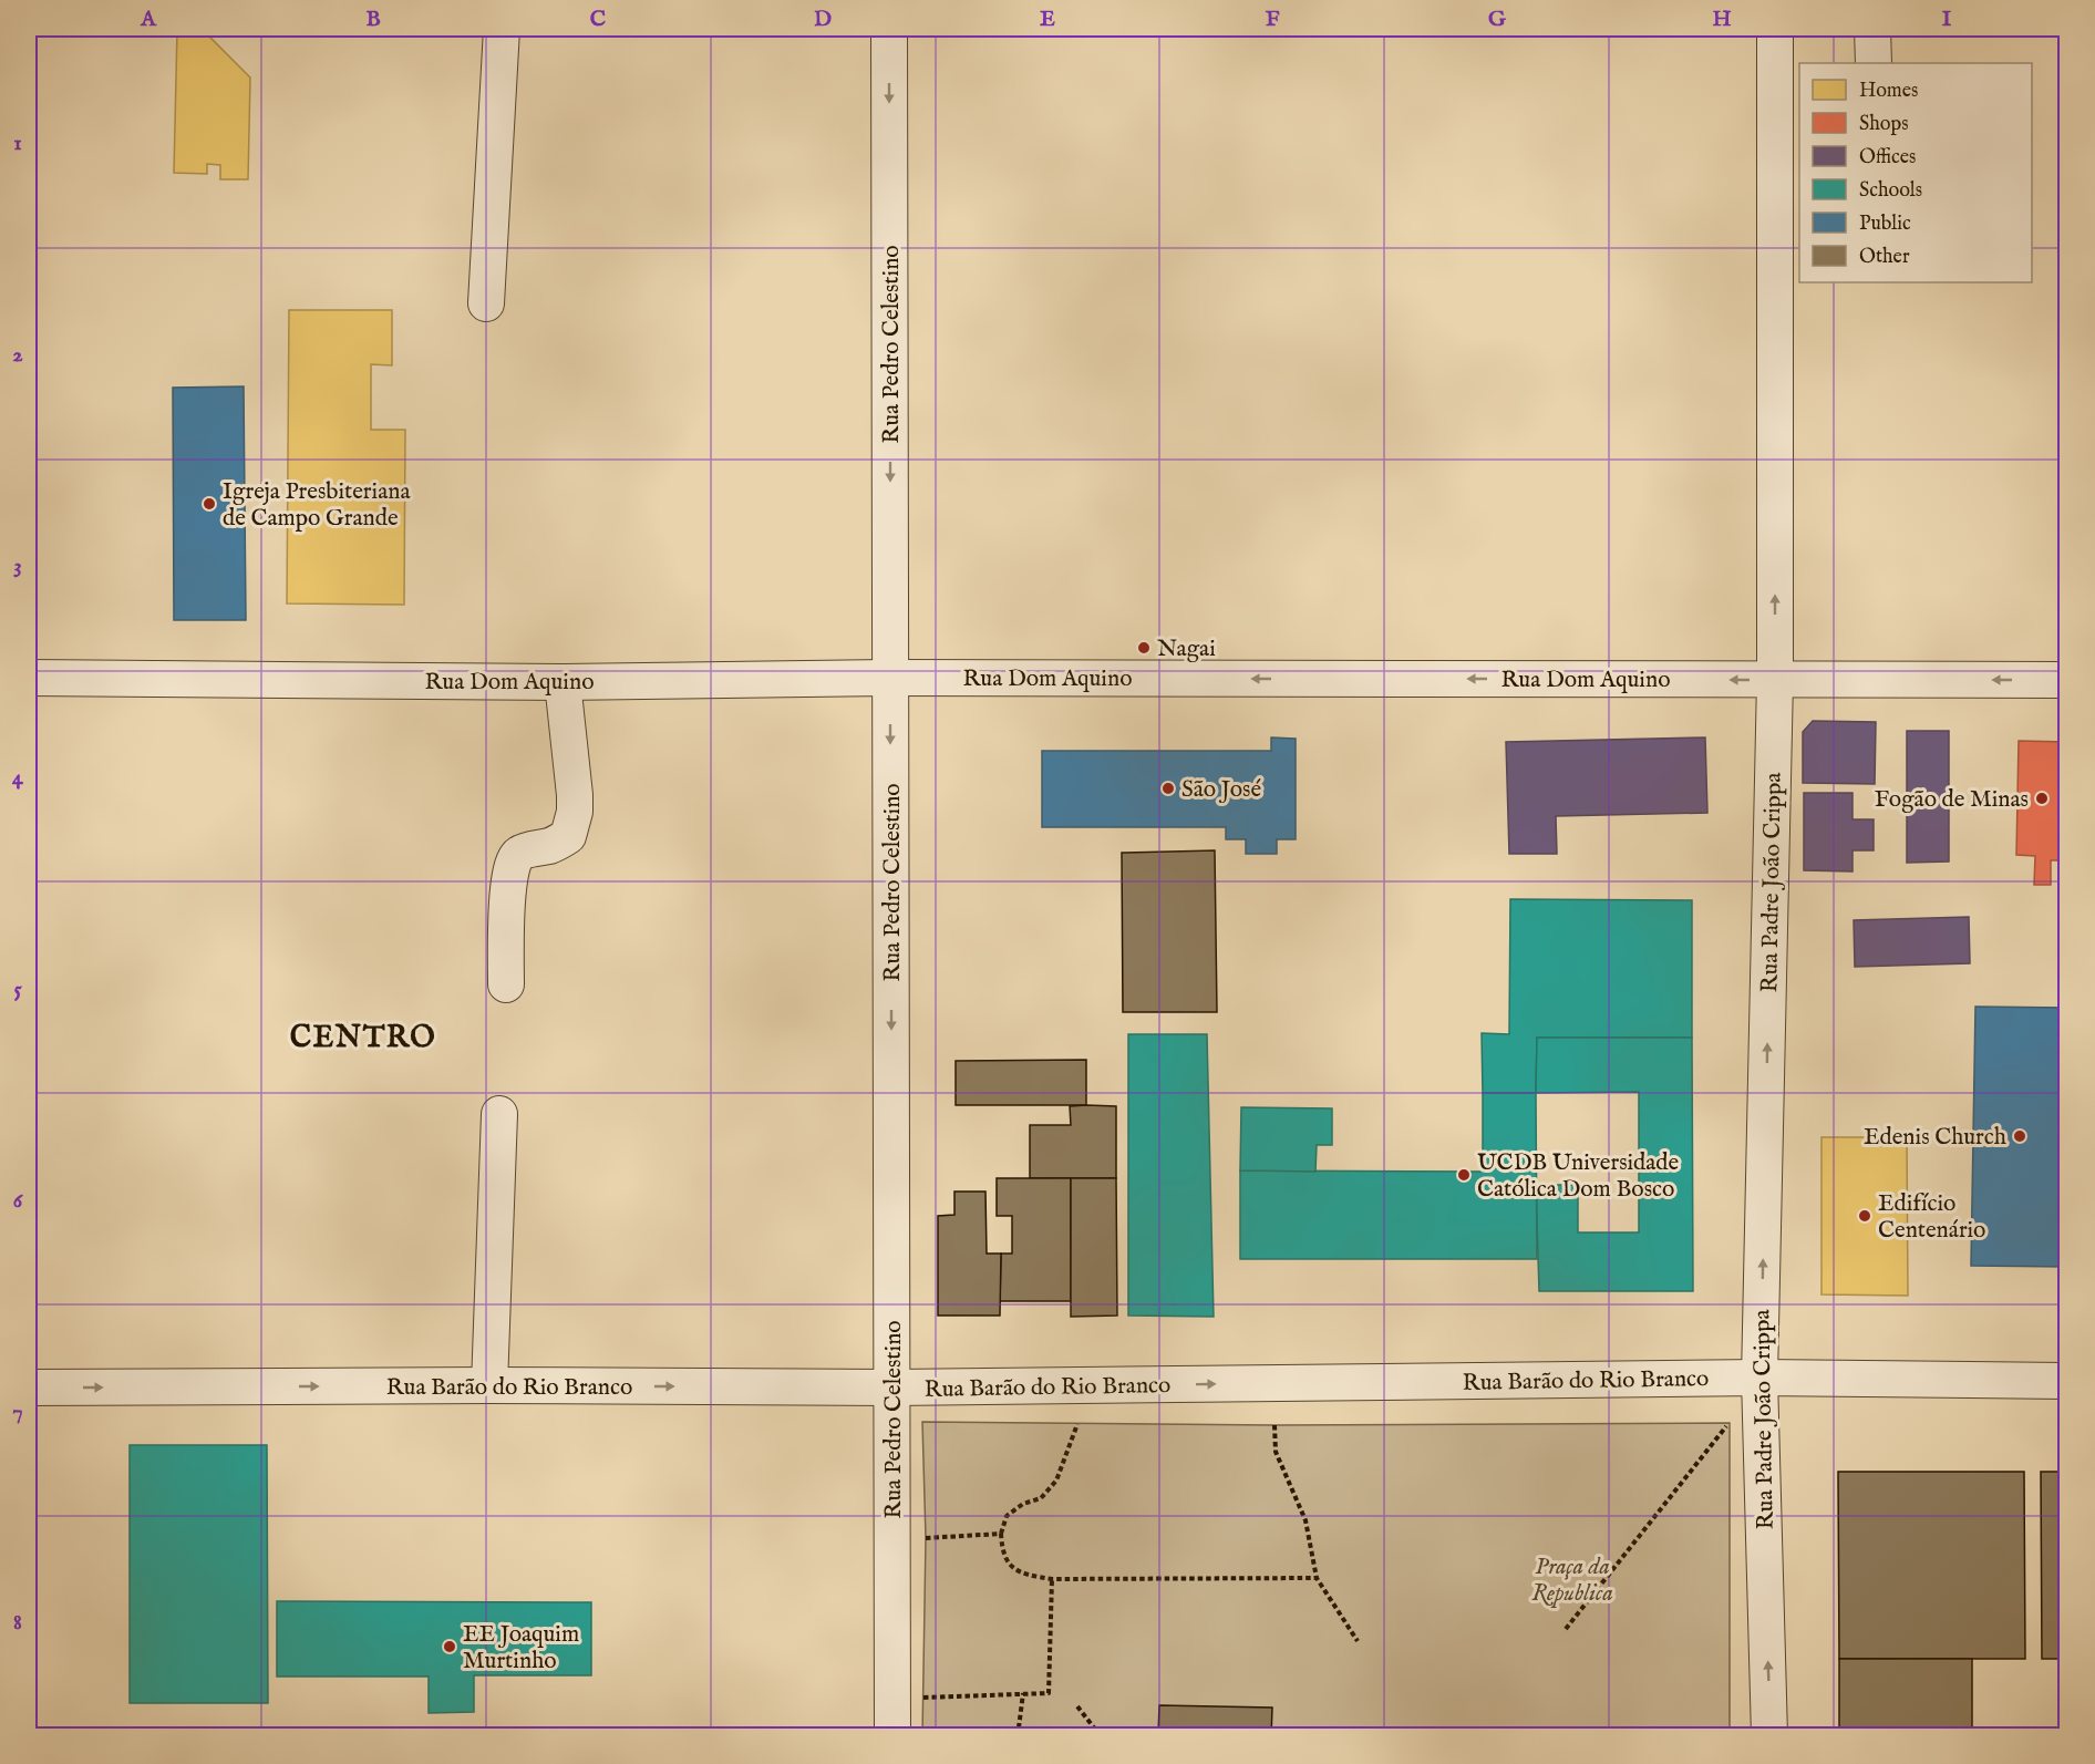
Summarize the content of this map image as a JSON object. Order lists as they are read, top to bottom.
{
  "streets": {
    "street": [
      "Rua Pedro Celestino",
      "Rua Dom Aquino",
      "Rua Padre João Crippa",
      "Rua Barão do Rio Branco"
    ]
  },
  "crossings": [
    ["Rua Pedro Celestino", "Rua Dom Aquino"],
    ["Rua Pedro Celestino", "Rua Barão do Rio Branco"],
    ["Rua Dom Aquino", "Rua Padre João Crippa"],
    ["Rua Padre João Crippa", "Rua Barão do Rio Branco"]
  ],
  "one_way": [
    "Rua Pedro Celestino",
    "Rua Dom Aquino",
    "Rua Padre João Crippa",
    "Rua Barão do Rio Branco"
  ],
  "districts": ["CENTRO"],
  "parks": ["Praça da Republica"],
  "places": [
    "Igreja Presbiteriana de Campo Grande",
    "Nagai",
    "São José",
    "Fogão de Minas",
    "Edenis Church",
    "UCDB Universidade Católica Dom Bosco",
    "Edifício Centenário",
    "EE Joaquim Murtinho"
  ],
  "legend": [
    "Homes",
    "Shops",
    "Offices",
    "Schools",
    "Public",
    "Other"
  ],
  "grid": {
    "columns": [
      "A",
      "B",
      "C",
      "D",
      "E",
      "F",
      "G",
      "H",
      "I"
    ],
    "rows": [
      "1",
      "2",
      "3",
      "4",
      "5",
      "6",
      "7",
      "8"
    ]
  }
}
